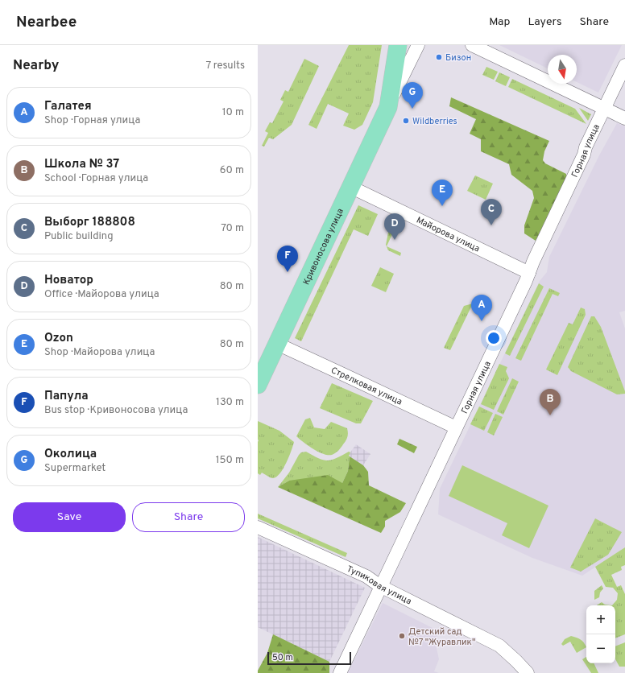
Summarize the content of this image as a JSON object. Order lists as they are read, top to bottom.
{
  "streets": {
    "main road": ["Кривоносова улица"],
    "street": [
      "Горная улица",
      "Майорова улица",
      "Стрелковая улица",
      "Тупиковая улица"
    ]
  },
  "crossings": [
    ["Горная улица", "Майорова улица"],
    ["Горная улица", "Стрелковая улица"],
    ["Горная улица", "Тупиковая улица"],
    ["Майорова улица", "Кривоносова улица"],
    ["Кривоносова улица", "Стрелковая улица"]
  ],
  "places": ["Бизон", "Wildberries", "Детский сад №7 \"Журавлик\""],
  "scale_bar": "50 m",
  "north": "bottom",
  "page": {
    "header": "Nearbee",
    "nav": ["Map", "Layers", "Share"],
    "heading": ["Nearby", "7 results"],
    "pins": [
      "G",
      "E",
      "C",
      "D",
      "F",
      "A",
      "B"
    ],
    "list": [
      {
        "mark": "A",
        "name": "Галатея",
        "note": "Shop · Горная улица",
        "value": "10 m"
      },
      {
        "mark": "B",
        "name": "Школа № 37",
        "note": "School · Горная улица",
        "value": "60 m"
      },
      {
        "mark": "C",
        "name": "Выборг 188808",
        "note": "Public building",
        "value": "70 m"
      },
      {
        "mark": "D",
        "name": "Новатор",
        "note": "Office · Майорова улица",
        "value": "80 m"
      },
      {
        "mark": "E",
        "name": "Ozon",
        "note": "Shop · Майорова улица",
        "value": "80 m"
      },
      {
        "mark": "F",
        "name": "Папула",
        "note": "Bus stop · Кривоносова улица",
        "value": "130 m"
      },
      {
        "mark": "G",
        "name": "Околица",
        "note": "Supermarket",
        "value": "150 m"
      }
    ],
    "buttons": ["Save", "Share"],
    "map_buttons": ["+", "−"],
    "scale": "50 m"
  }
}
